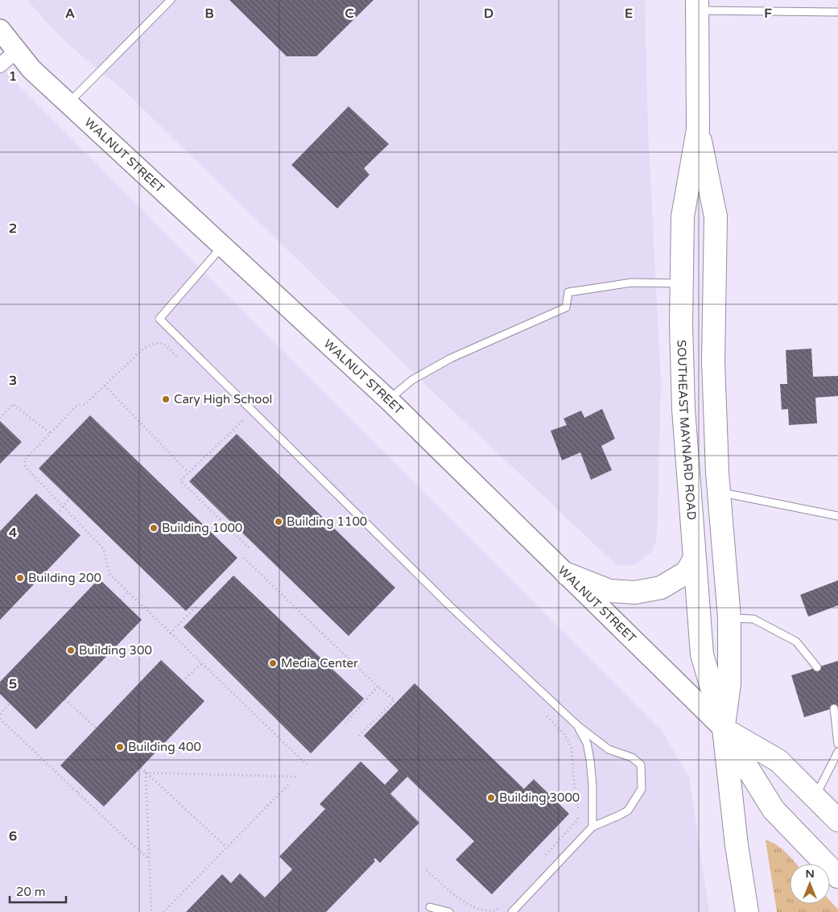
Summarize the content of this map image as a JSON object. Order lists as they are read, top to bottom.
{
  "streets": {
    "main road": ["WALNUT STREET", "SOUTHEAST MAYNARD ROAD"]
  },
  "crossings": [
    ["WALNUT STREET", "SOUTHEAST MAYNARD ROAD"]
  ],
  "places": [
    "Cary High School",
    "Building 1100",
    "Building 1000",
    "Building 200",
    "Building 300",
    "Media Center",
    "Building 400",
    "Building 3000"
  ],
  "scale_bar": "20 m",
  "north": "top",
  "grid": {
    "columns": [
      "A",
      "B",
      "C",
      "D",
      "E",
      "F"
    ],
    "rows": [
      "1",
      "2",
      "3",
      "4",
      "5",
      "6"
    ]
  }
}
